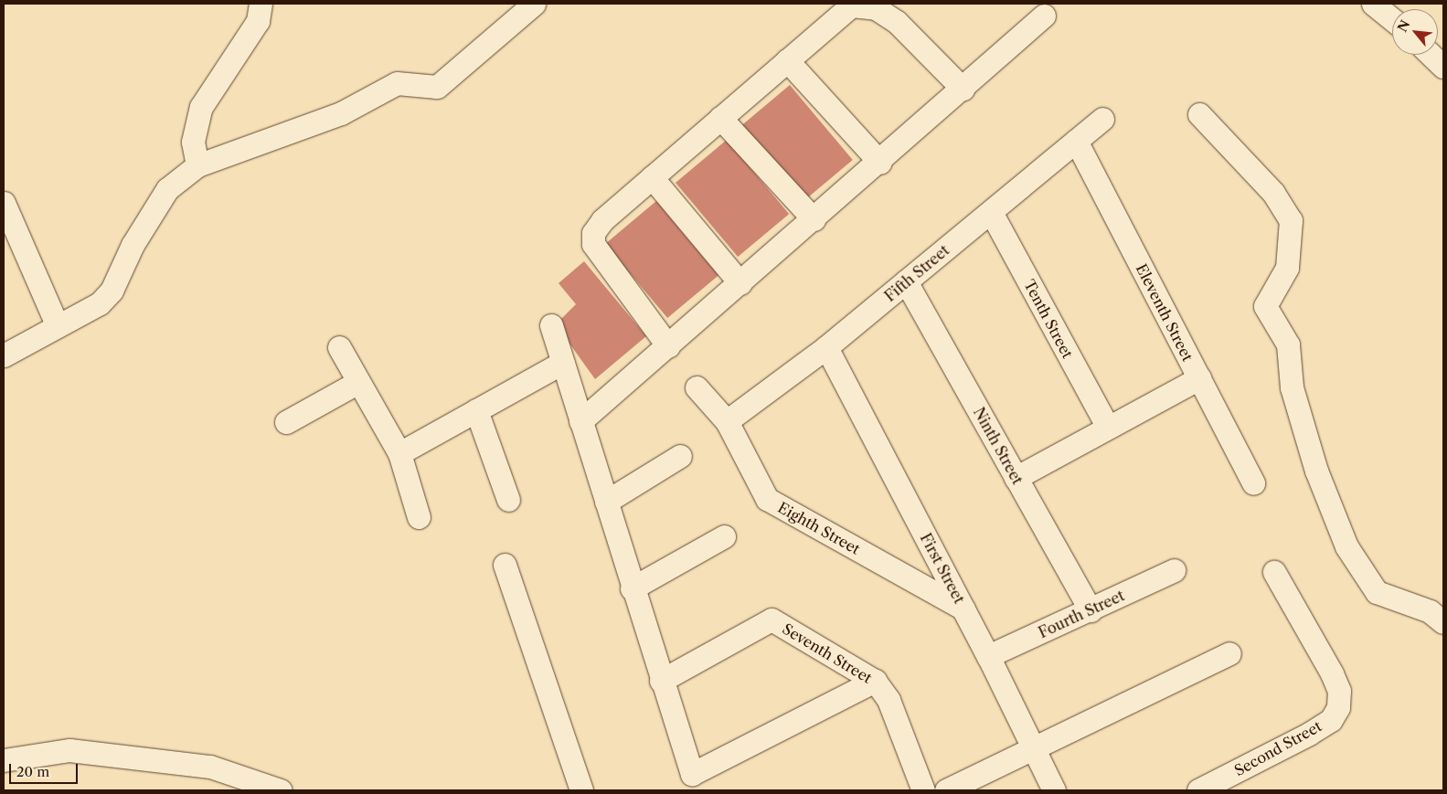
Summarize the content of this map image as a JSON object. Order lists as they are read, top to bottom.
{
  "streets": {
    "street": [
      "Fifth Street",
      "Eleventh Street",
      "Tenth Street",
      "Ninth Street",
      "Eighth Street",
      "First Street",
      "Fourth Street",
      "Seventh Street",
      "Second Street"
    ]
  },
  "crossings": [
    ["Fifth Street", "Eleventh Street"],
    ["Fifth Street", "Tenth Street"],
    ["Fifth Street", "Ninth Street"],
    ["Fifth Street", "Eighth Street"],
    ["Fifth Street", "First Street"],
    ["Ninth Street", "Fourth Street"],
    ["Eighth Street", "First Street"],
    ["First Street", "Fourth Street"]
  ],
  "scale_bar": "20 m",
  "north": "top left"
}
